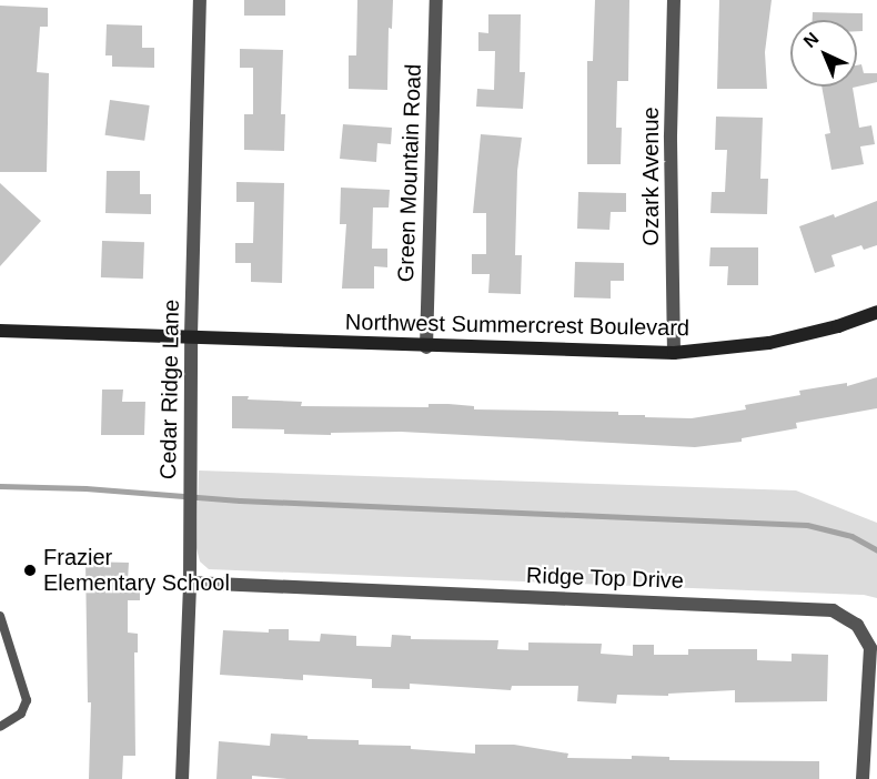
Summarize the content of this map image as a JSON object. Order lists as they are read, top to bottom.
{
  "streets": {
    "street": [
      "Green Mountain Road",
      "Ozark Avenue",
      "Northwest Summercrest Boulevard",
      "Cedar Ridge Lane",
      "Ridge Top Drive"
    ]
  },
  "crossings": [
    ["Green Mountain Road", "Northwest Summercrest Boulevard"],
    ["Ozark Avenue", "Northwest Summercrest Boulevard"],
    ["Northwest Summercrest Boulevard", "Cedar Ridge Lane"],
    ["Cedar Ridge Lane", "Ridge Top Drive"]
  ],
  "places": ["Frazier Elementary School"],
  "north": "top left"
}
